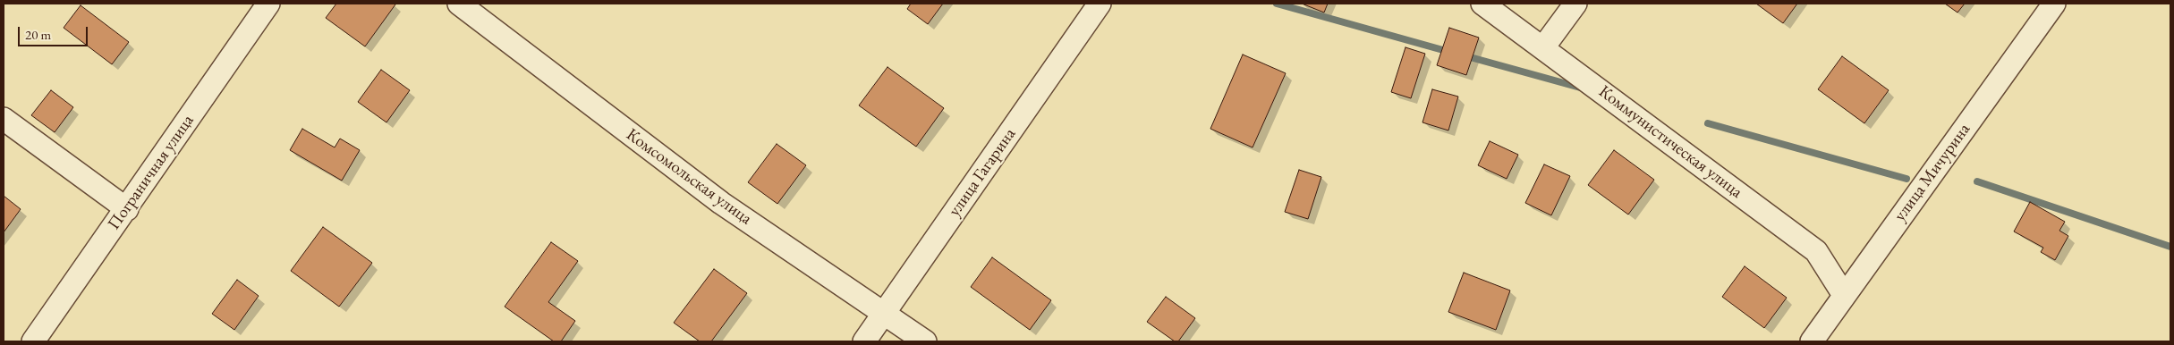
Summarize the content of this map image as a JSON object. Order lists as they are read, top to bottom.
{
  "streets": {
    "street": [
      "Коммунистическая улица",
      "Пограничная улица",
      "улица Гагарина",
      "улица Мичурина",
      "Комсомольская улица"
    ]
  },
  "crossings": [
    ["Коммунистическая улица", "улица Мичурина"],
    ["улица Гагарина", "Комсомольская улица"]
  ],
  "scale_bar": "20 m"
}
